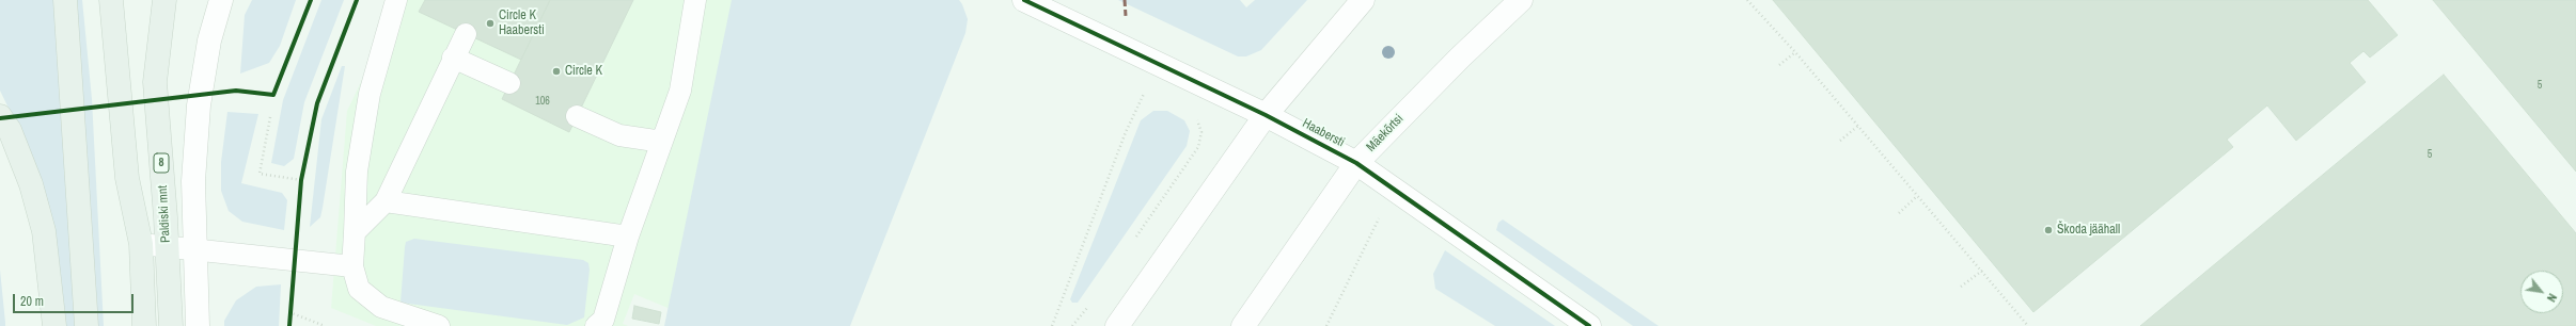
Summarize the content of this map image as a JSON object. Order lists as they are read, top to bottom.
{
  "streets": {
    "main road": ["8", "Paldiski mnt"],
    "street": ["Haabersti", "Mäekõrtsi"]
  },
  "crossings": [
    ["Haabersti", "Mäekõrtsi"]
  ],
  "places": ["Circle K Haabersti", "Circle K", "Škoda jäähall"],
  "house_numbers": ["5", "106", "5"],
  "scale_bar": "20 m",
  "north": "bottom right"
}
